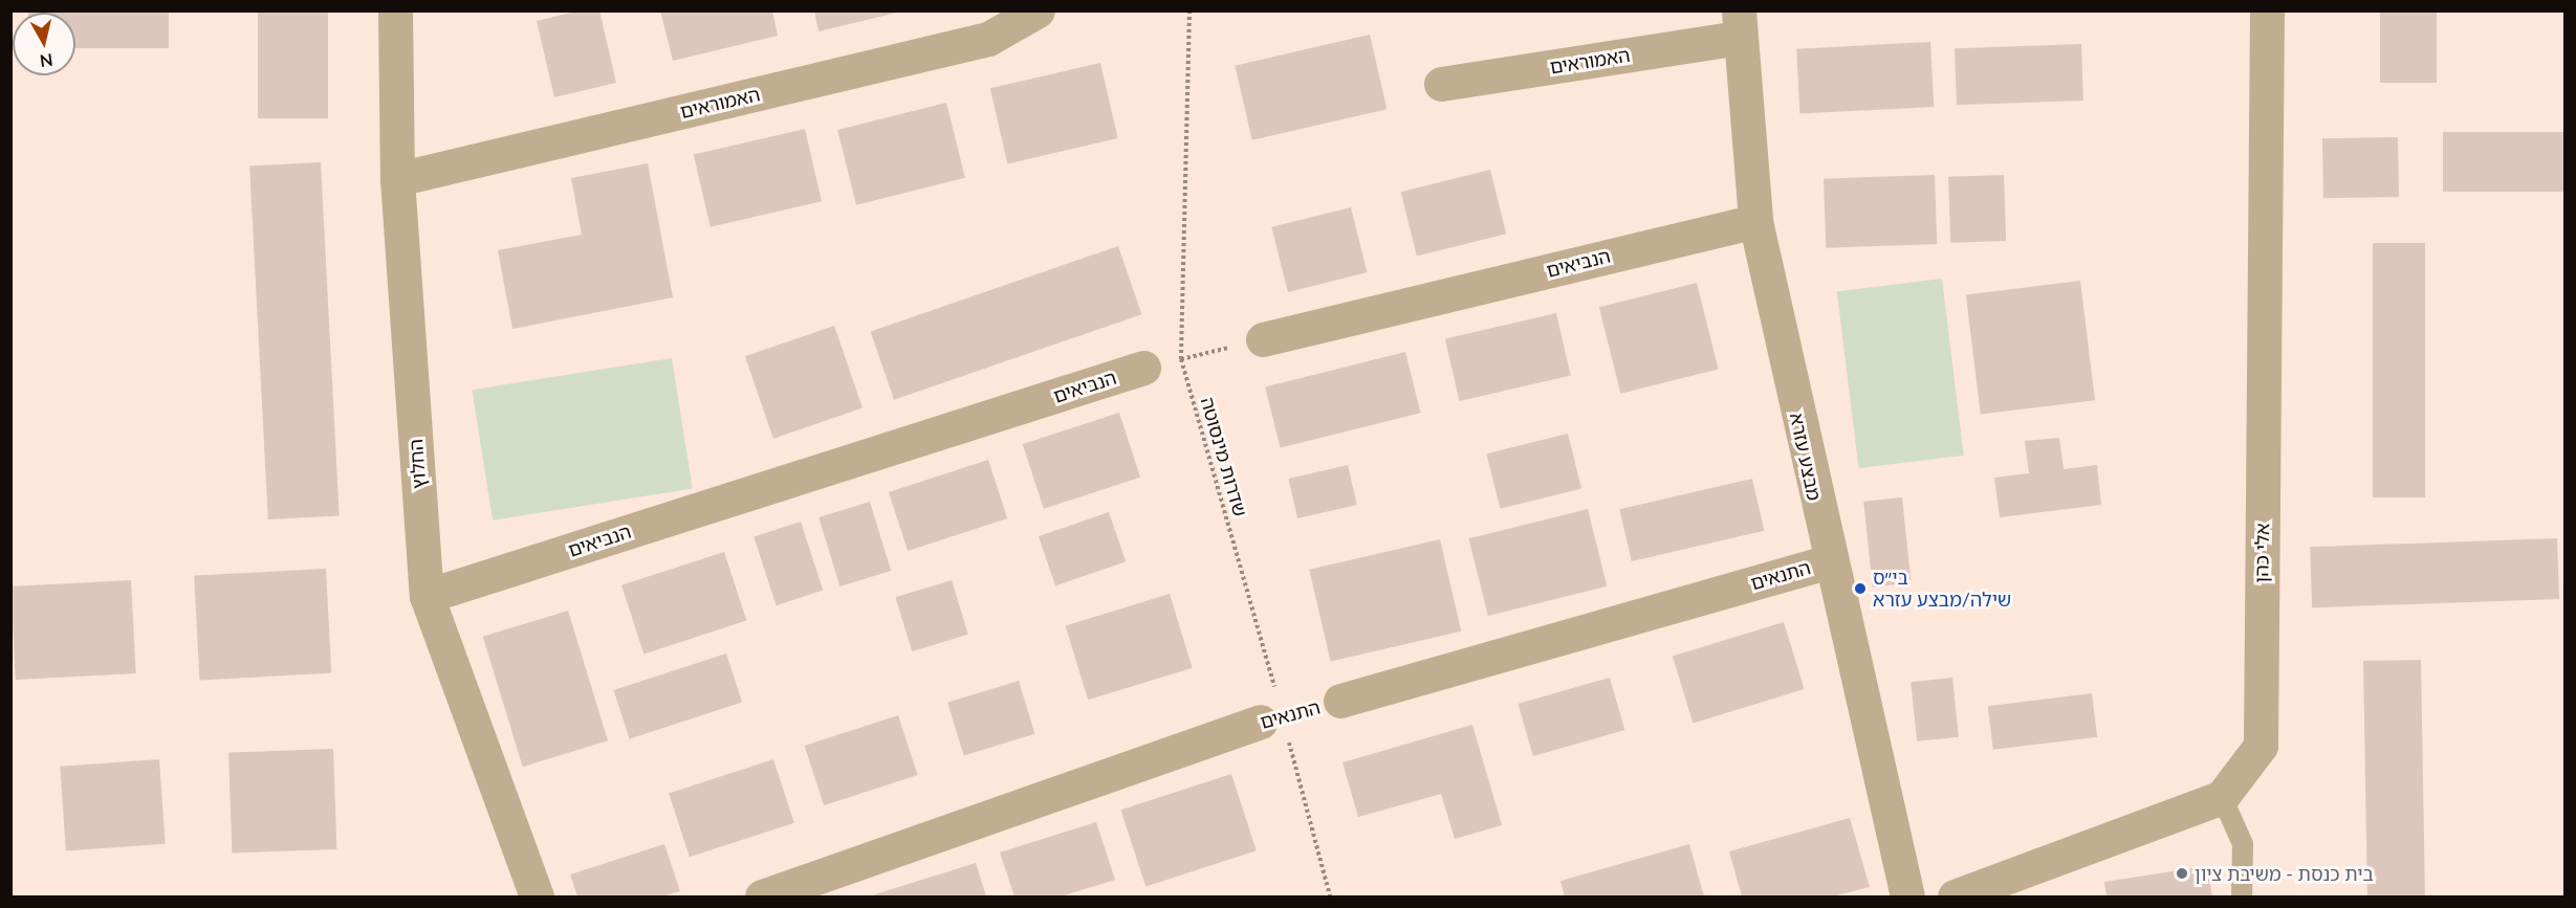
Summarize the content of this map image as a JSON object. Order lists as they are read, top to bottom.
{
  "streets": {
    "street": [
      "האמוראים",
      "הנביאים",
      "מבצע עזרא",
      "החלוץ",
      "אלי כהן",
      "התנאים"
    ],
    "path": ["שדרות מינסוטה"]
  },
  "crossings": [
    ["האמוראים", "מבצע עזרא"],
    ["האמוראים", "החלוץ"],
    ["הנביאים", "מבצע עזרא"],
    ["הנביאים", "החלוץ"],
    ["שדרות מינסוטה", "התנאים"],
    ["מבצע עזרא", "התנאים"]
  ],
  "places": ["בי״ס שילה/מבצע עזרא", "בית כנסת - משיבת ציון"],
  "north": "bottom"
}
